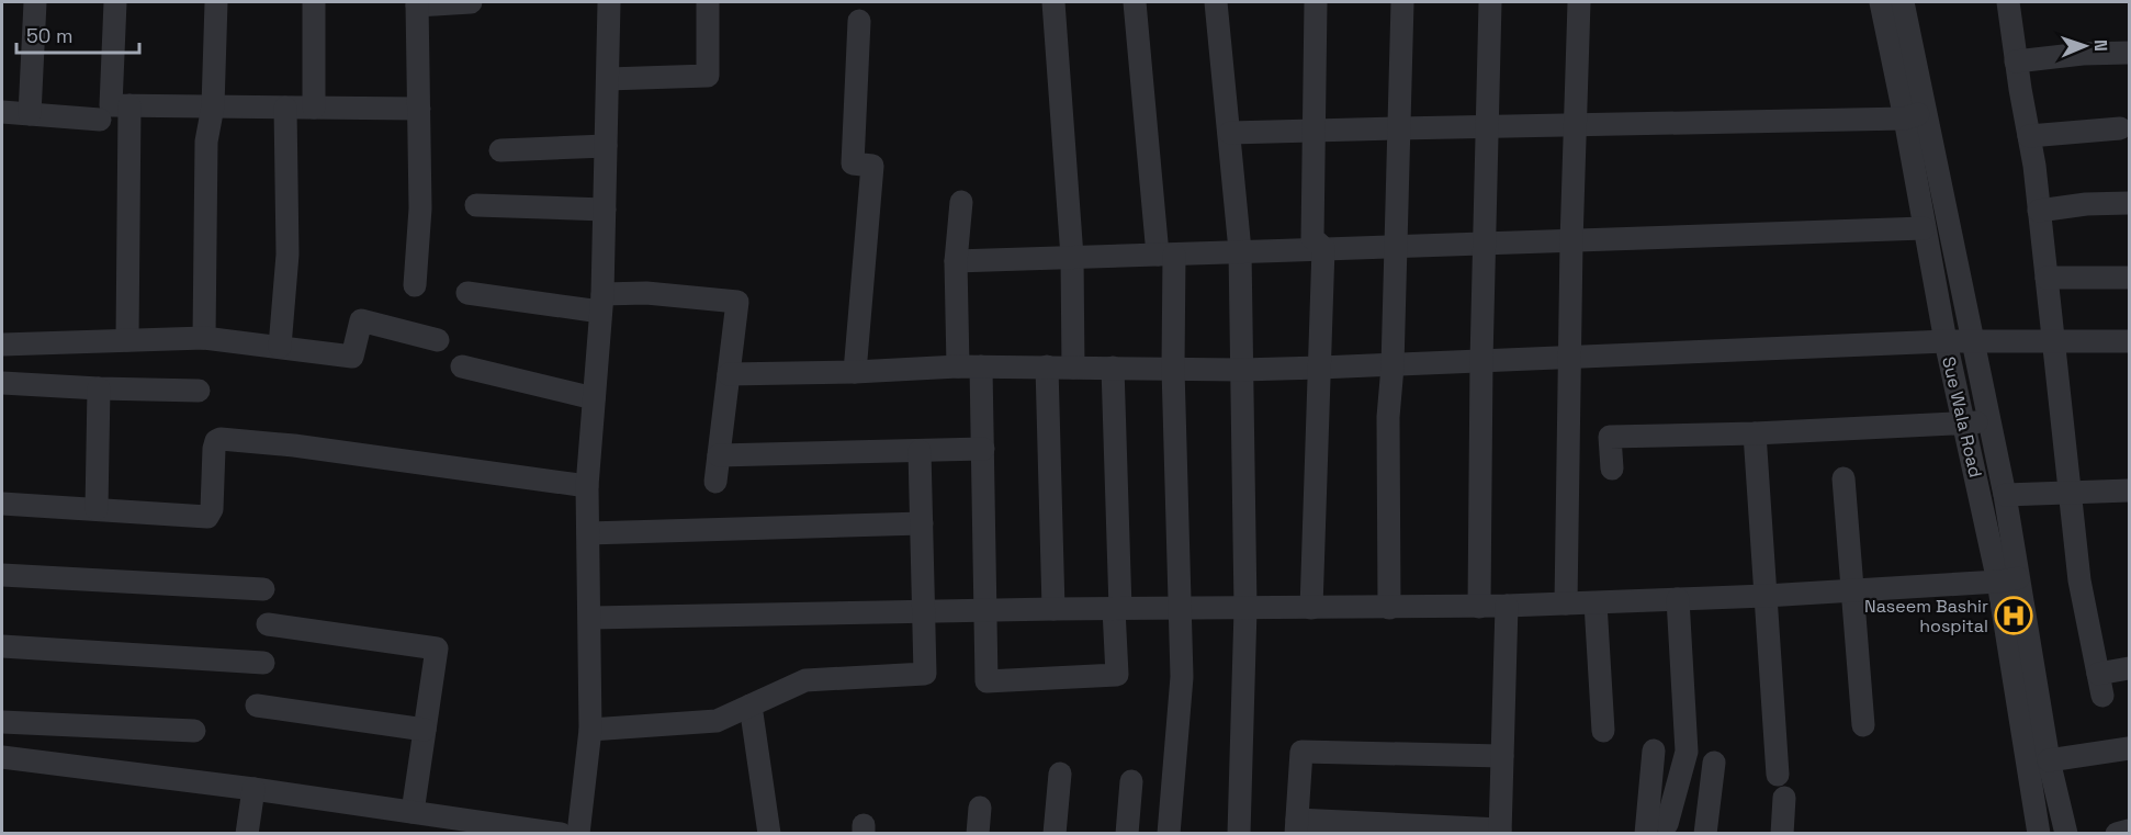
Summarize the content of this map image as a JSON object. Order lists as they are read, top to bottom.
{
  "streets": {
    "street": ["Sue Wala Road"]
  },
  "places": {
    "hospital": ["Naseem Bashir hospital"]
  },
  "scale_bar": "50 m",
  "north": "right"
}
